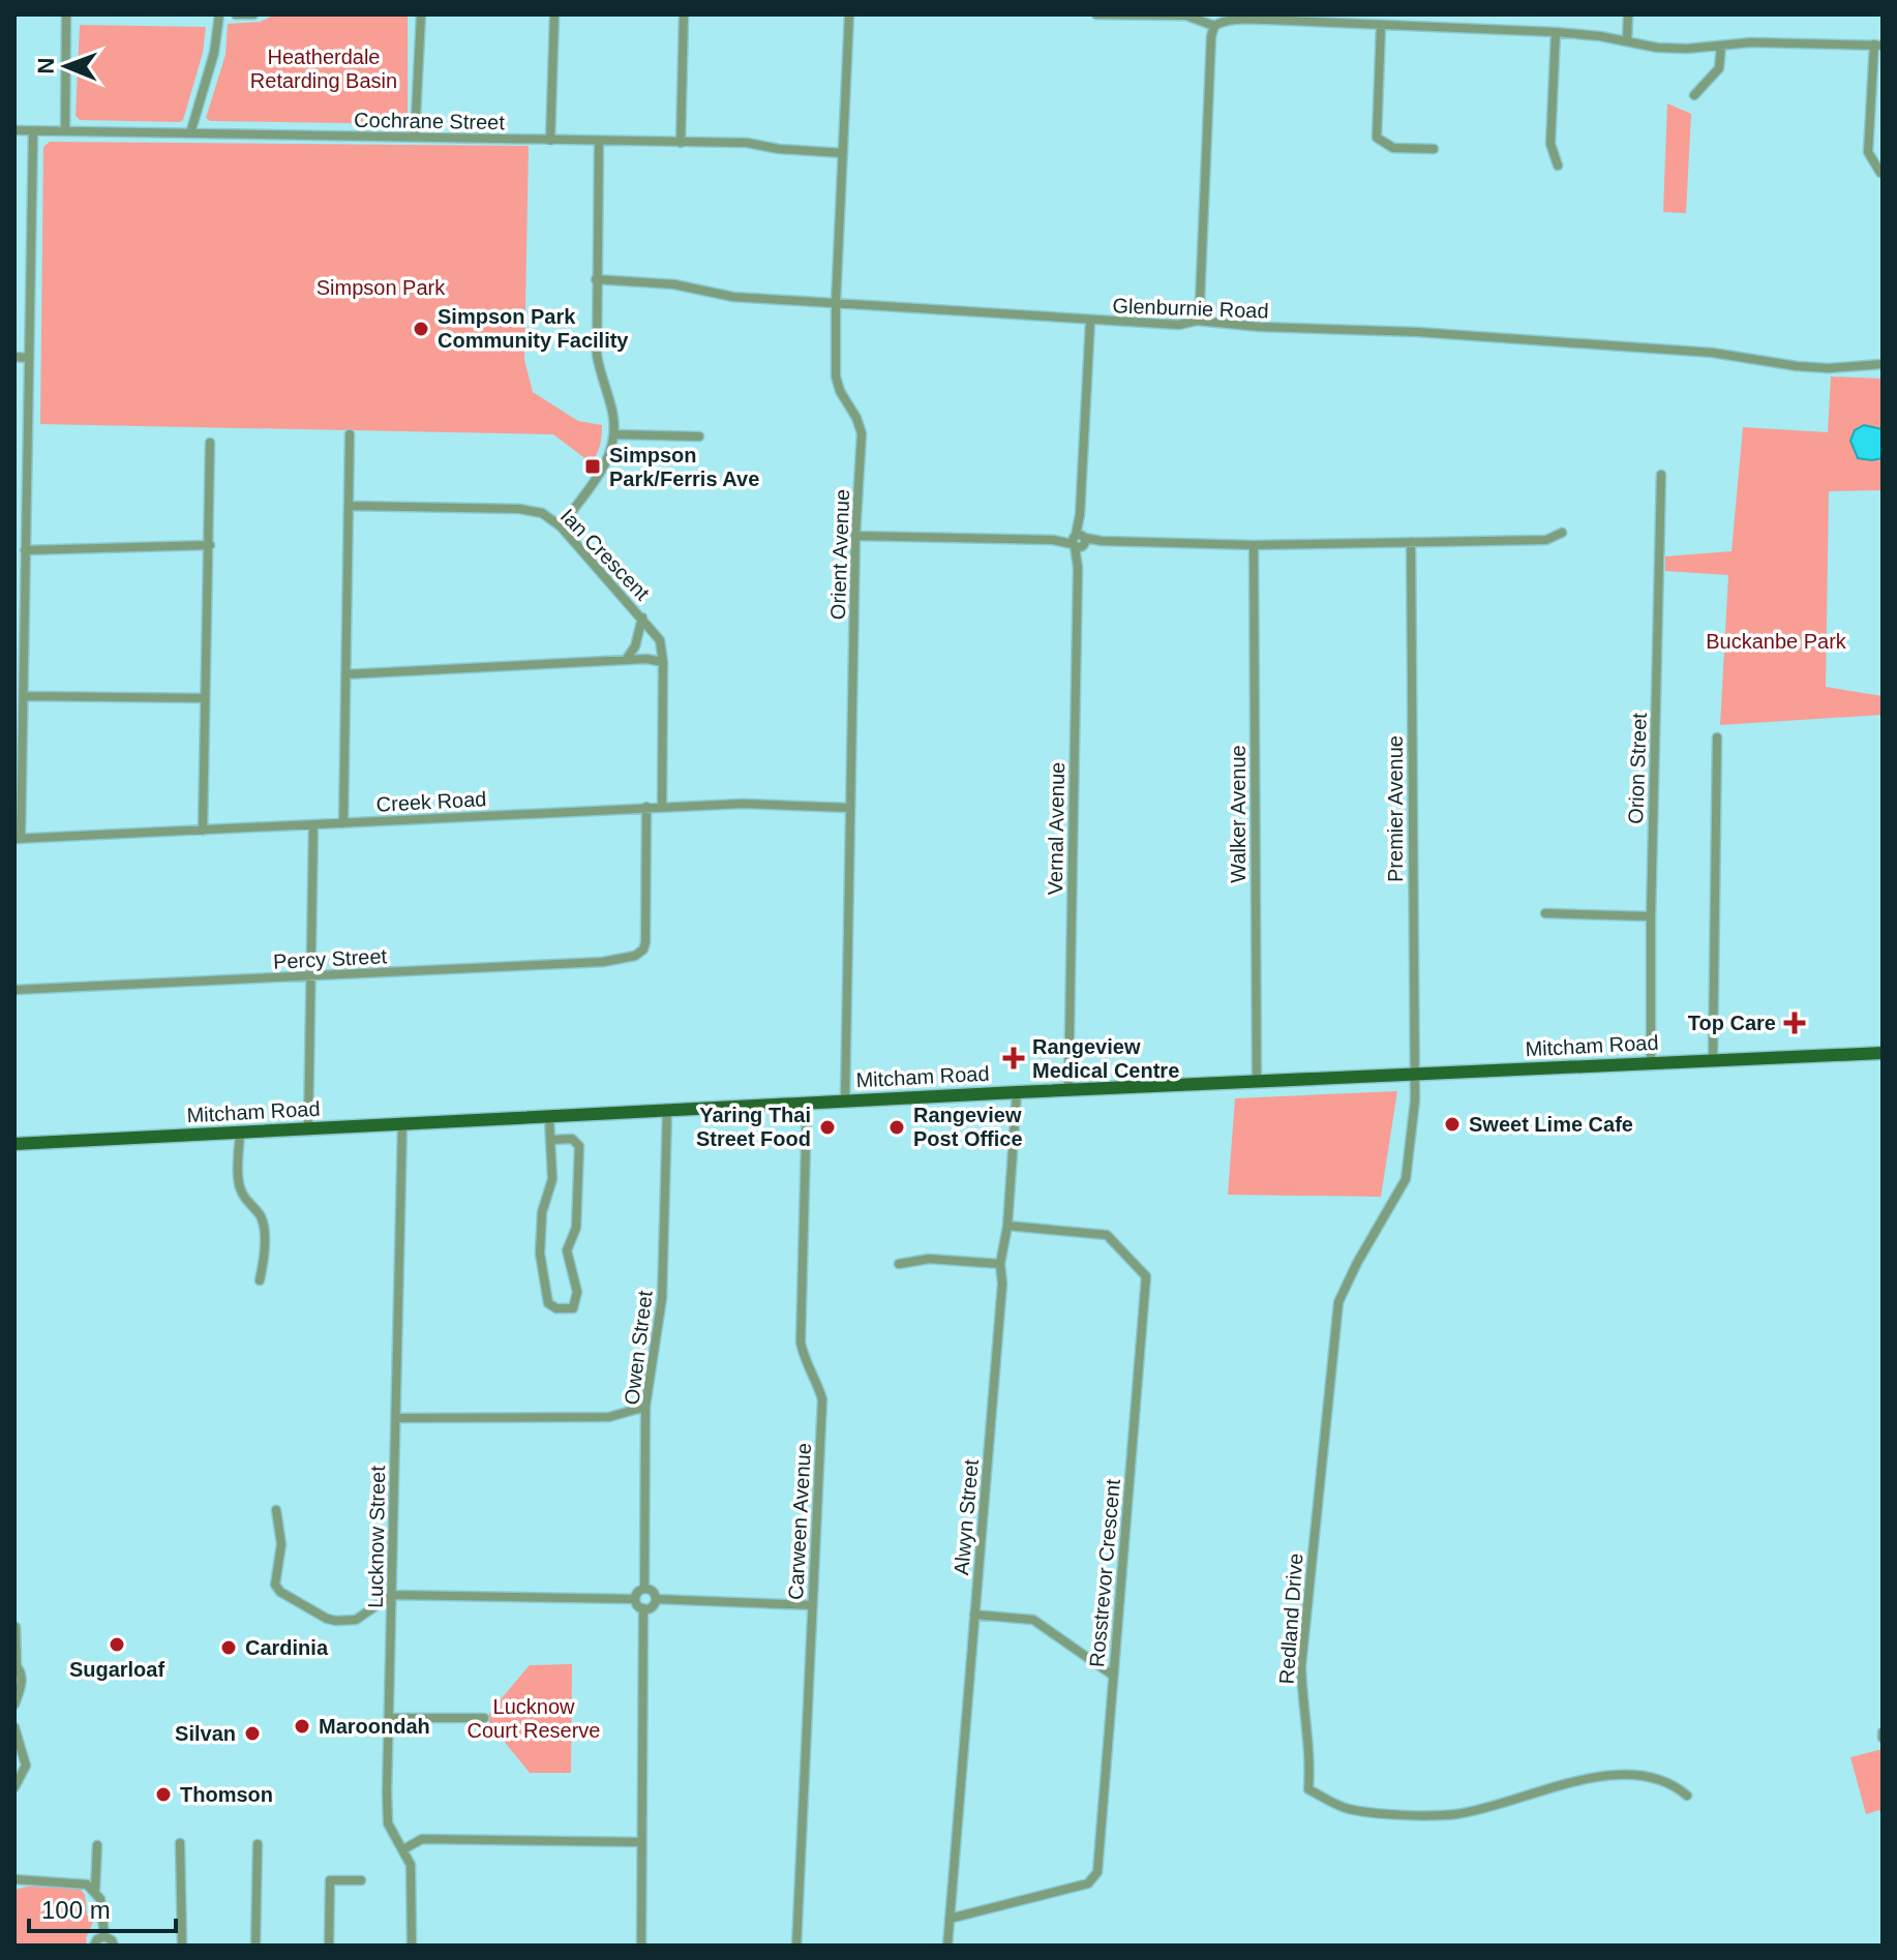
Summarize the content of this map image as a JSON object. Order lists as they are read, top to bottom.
{
  "streets": {
    "main road": ["Mitcham Road"],
    "street": [
      "Cochrane Street",
      "Glenburnie Road",
      "Ian Crescent",
      "Orient Avenue",
      "Orion Street",
      "Creek Road",
      "Premier Avenue",
      "Walker Avenue",
      "Vernal Avenue",
      "Percy Street",
      "Owen Street",
      "Alwyn Street",
      "Carween Avenue",
      "Lucknow Street",
      "Rosstrevor Crescent",
      "Redland Drive"
    ]
  },
  "crossings": [
    ["Cochrane Street", "Orient Avenue"],
    ["Glenburnie Road", "Orient Avenue"],
    ["Glenburnie Road", "Vernal Avenue"],
    ["Ian Crescent", "Creek Road"],
    ["Orient Avenue", "Creek Road"],
    ["Orient Avenue", "Mitcham Road"],
    ["Orion Street", "Mitcham Road"],
    ["Creek Road", "Percy Street"],
    ["Premier Avenue", "Mitcham Road"],
    ["Premier Avenue", "Redland Drive"],
    ["Walker Avenue", "Mitcham Road"],
    ["Vernal Avenue", "Mitcham Road"],
    ["Mitcham Road", "Owen Street"],
    ["Mitcham Road", "Alwyn Street"],
    ["Mitcham Road", "Carween Avenue"],
    ["Mitcham Road", "Lucknow Street"],
    ["Mitcham Road", "Redland Drive"],
    ["Alwyn Street", "Rosstrevor Crescent"]
  ],
  "parks": [
    "Heatherdale Retarding Basin",
    "Simpson Park",
    "Buckanbe Park",
    "Lucknow Court Reserve"
  ],
  "places": {
    "other": [
      "Simpson Park Community Facility",
      "Sweet Lime Cafe",
      "Yaring Thai Street Food",
      "Rangeview Post Office",
      "Sugarloaf",
      "Cardinia",
      "Maroondah",
      "Silvan",
      "Thomson"
    ],
    "transit": ["Simpson Park/Ferris Ave"],
    "health": ["Top Care", "Rangeview Medical Centre"]
  },
  "scale_bar": "100 m",
  "north": "left"
}
